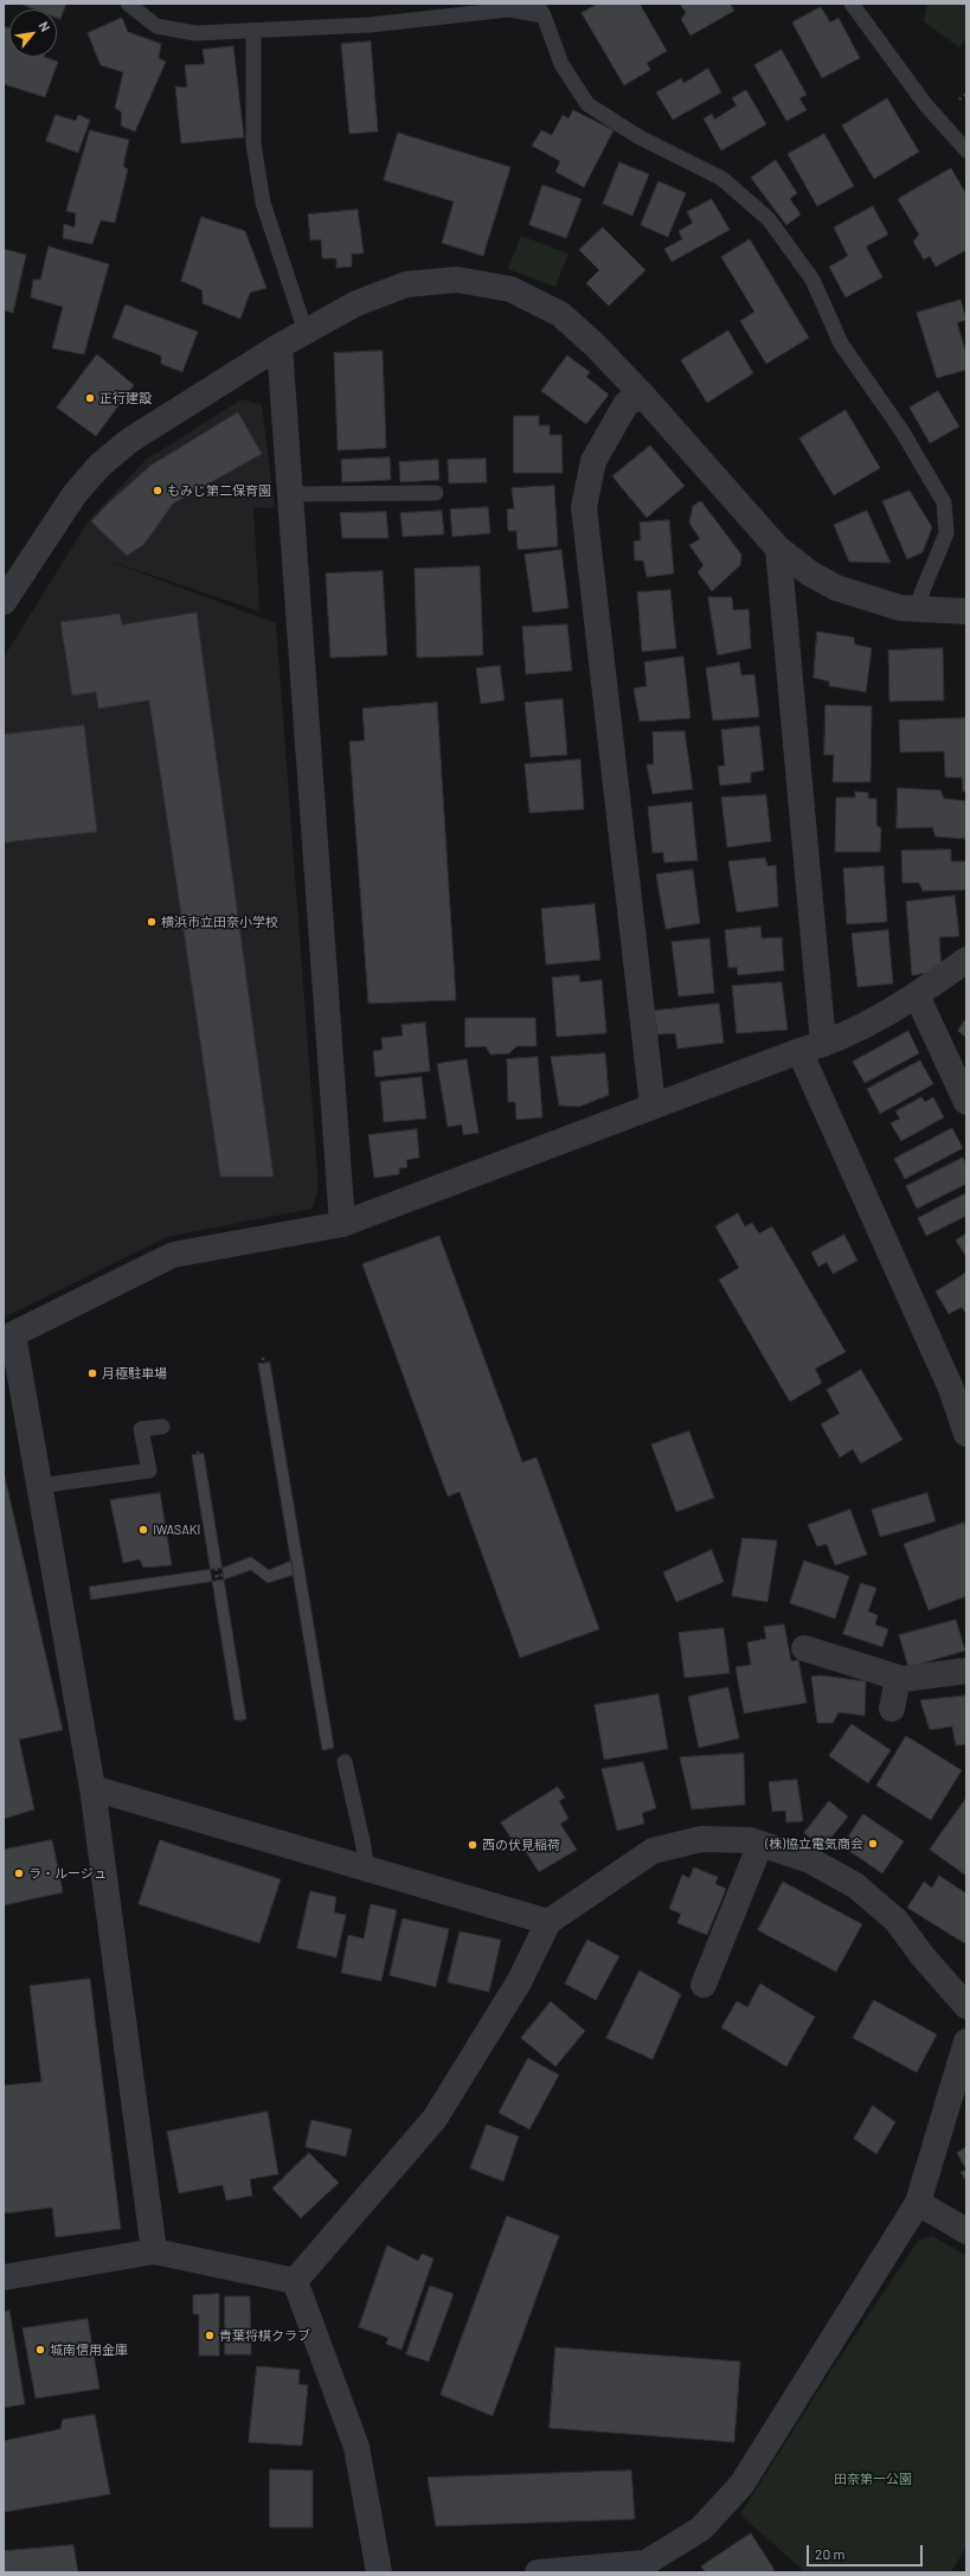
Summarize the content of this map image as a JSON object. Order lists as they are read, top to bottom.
{
  "parks": ["田奈第一公園"],
  "places": [
    "正行建設",
    "もみじ第二保育園",
    "横浜市立田奈小学校",
    "月極駐車場",
    "IWASAKI",
    "(株)協立電気商会",
    "西の伏見稲荷",
    "ラ・ルージュ",
    "青葉将棋クラブ",
    "城南信用金庫"
  ],
  "scale_bar": "20 m",
  "north": "top right"
}
